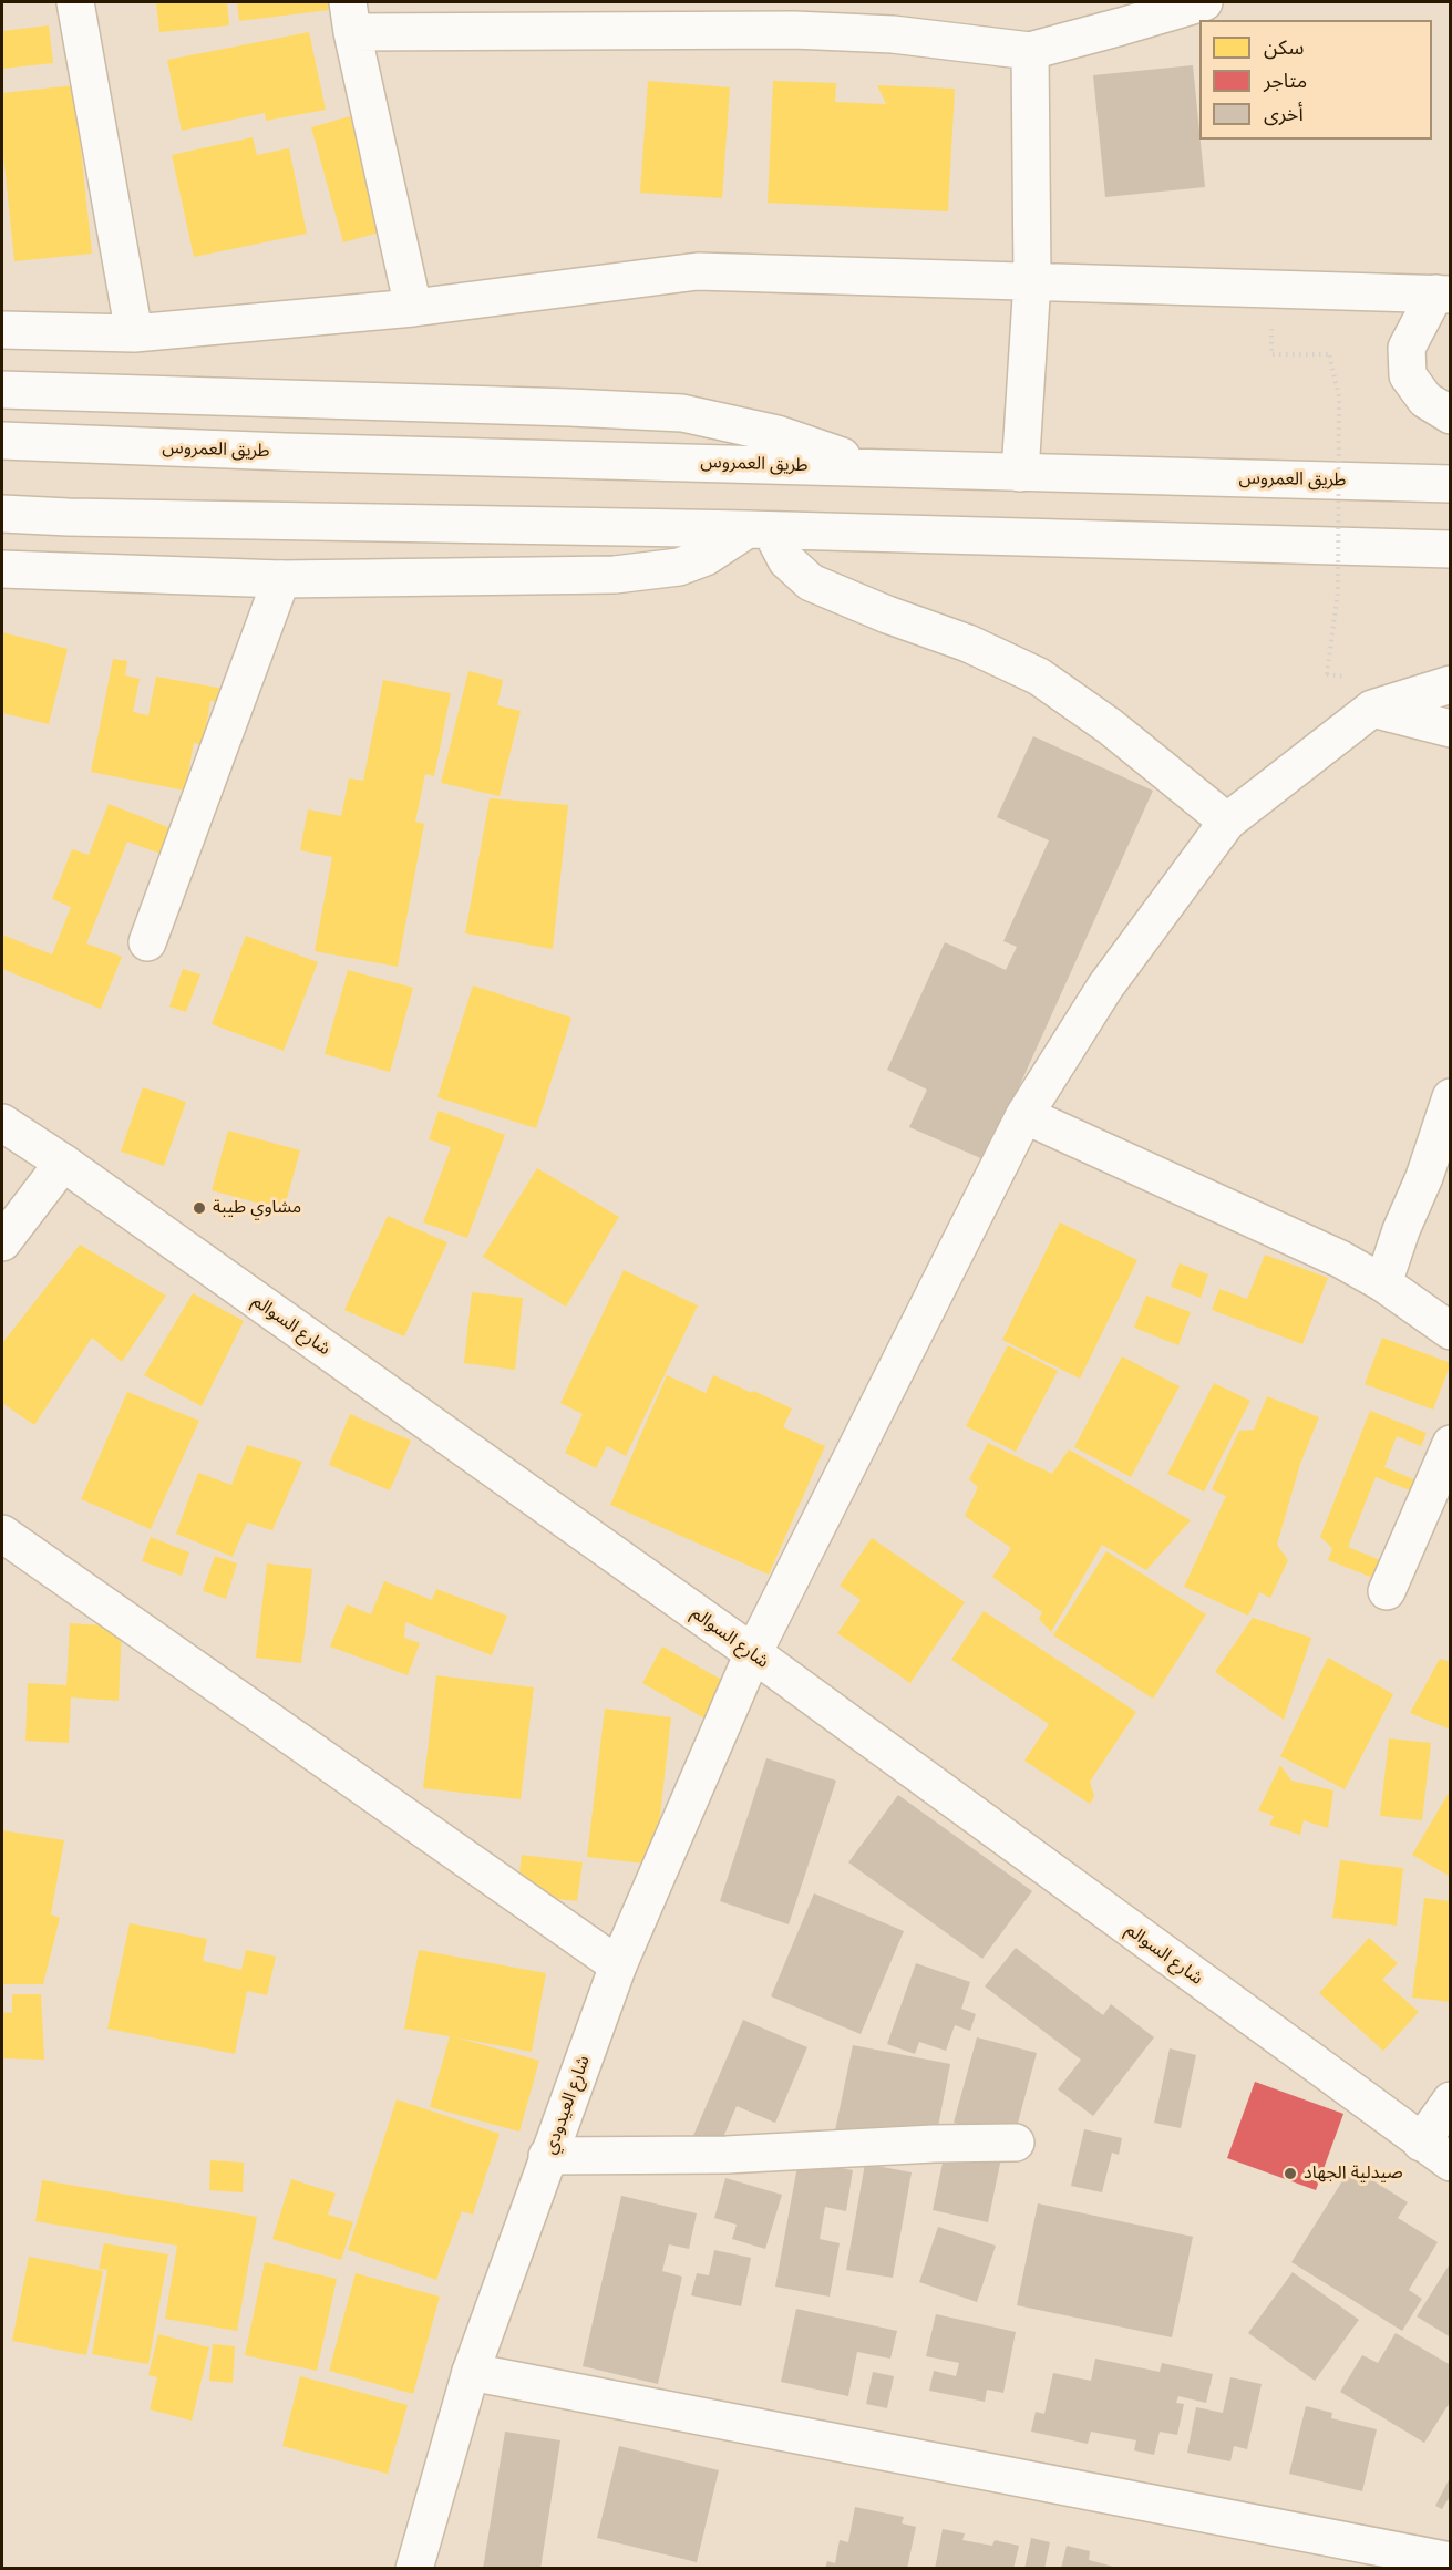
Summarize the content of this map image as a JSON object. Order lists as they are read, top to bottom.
{
  "streets": {
    "street": ["طريق العمروس", "شارع السوالم", "شارع العيدودي"]
  },
  "crossings": [
    ["شارع السوالم", "شارع العيدودي"]
  ],
  "places": ["مشاوي طيبة", "صيدلية الجهاد"],
  "legend": ["سكن", "متاجر", "أخرى"]
}
